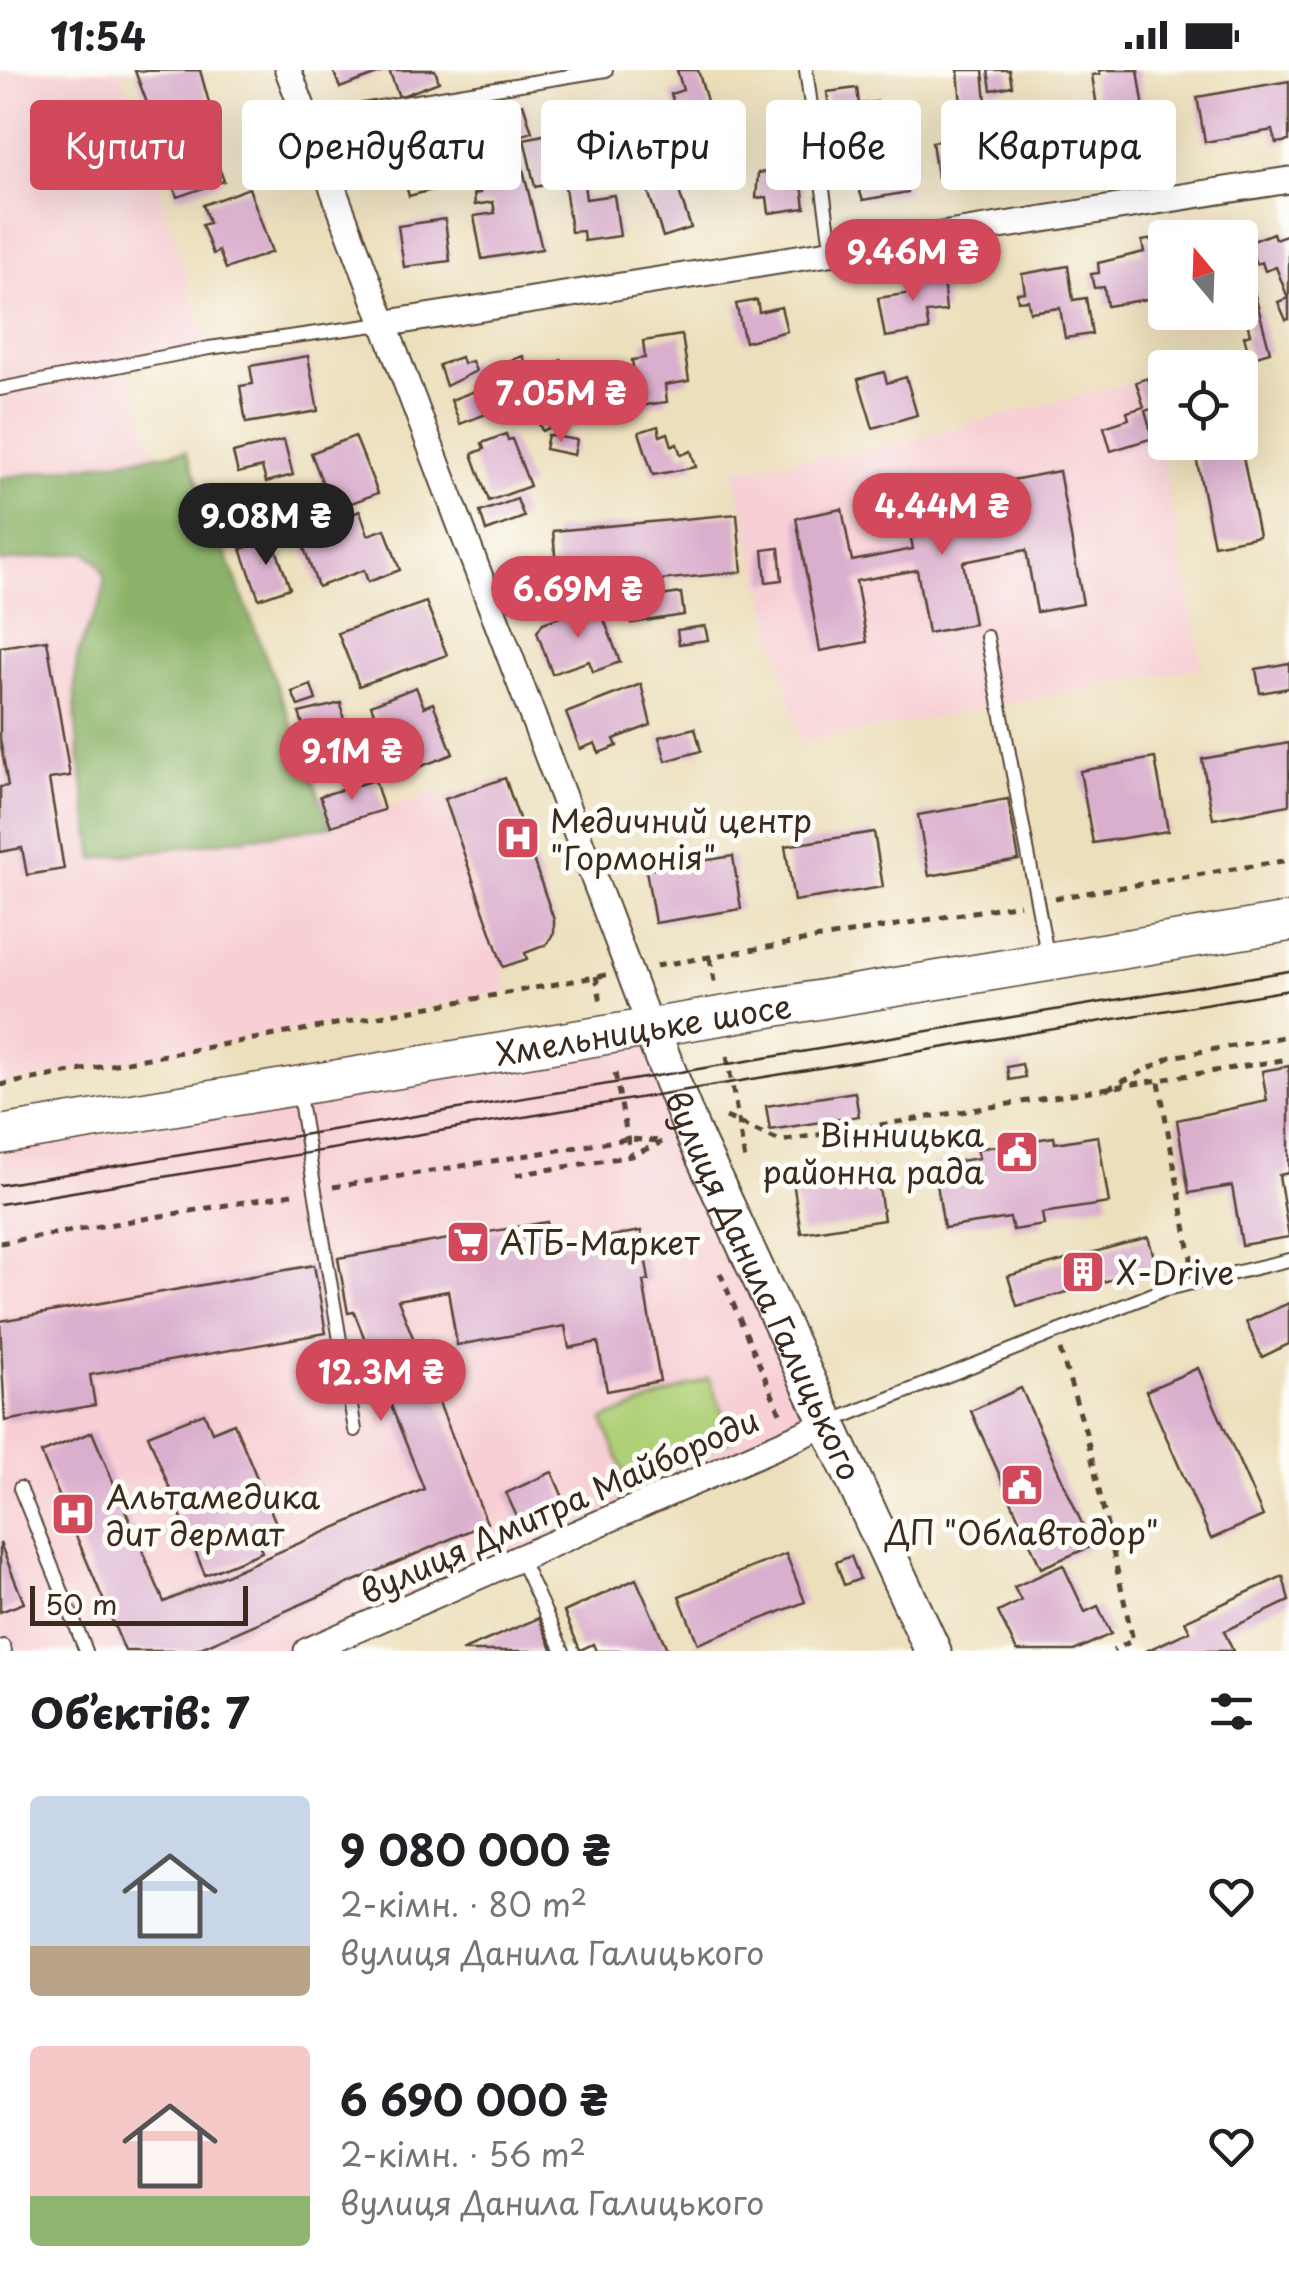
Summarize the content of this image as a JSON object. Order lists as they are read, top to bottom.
{
  "streets": {
    "main road": ["Хмельницьке шосе", "вулиця Данила Галицького"],
    "street": ["вулиця Дмитра Майбороди"]
  },
  "crossings": [
    ["Хмельницьке шосе", "вулиця Данила Галицького"],
    ["вулиця Данила Галицького", "вулиця Дмитра Майбороди"]
  ],
  "places": {
    "hospital": ["Медичний центр \"Гормонія\"", "Альтамедика дит дермат"],
    "public building": ["Вінницька районна рада", "ДП \"Облавтодор\""],
    "supermarket": ["АТБ-Маркет"],
    "building": ["X-Drive"]
  },
  "scale_bar": "50 m",
  "north": "top",
  "page": {
    "status": "11:54",
    "chip": [
      "Купити",
      "Орендувати",
      "Фільтри",
      "Нове",
      "Квартира"
    ],
    "price": [
      "9.46M ₴",
      "7.05M ₴",
      "4.44M ₴",
      "9.08M ₴",
      "6.69M ₴",
      "9.1M ₴",
      "12.3M ₴"
    ],
    "scale": "50 m",
    "heading": "Об’єктів: 7",
    "list": [
      {
        "name": "9 080 000 ₴",
        "note": "2-кімн. · 80 m² · вулиця Данила Галицького"
      },
      {
        "name": "6 690 000 ₴",
        "note": "2-кімн. · 56 m² · вулиця Данила Галицького"
      }
    ]
  }
}
